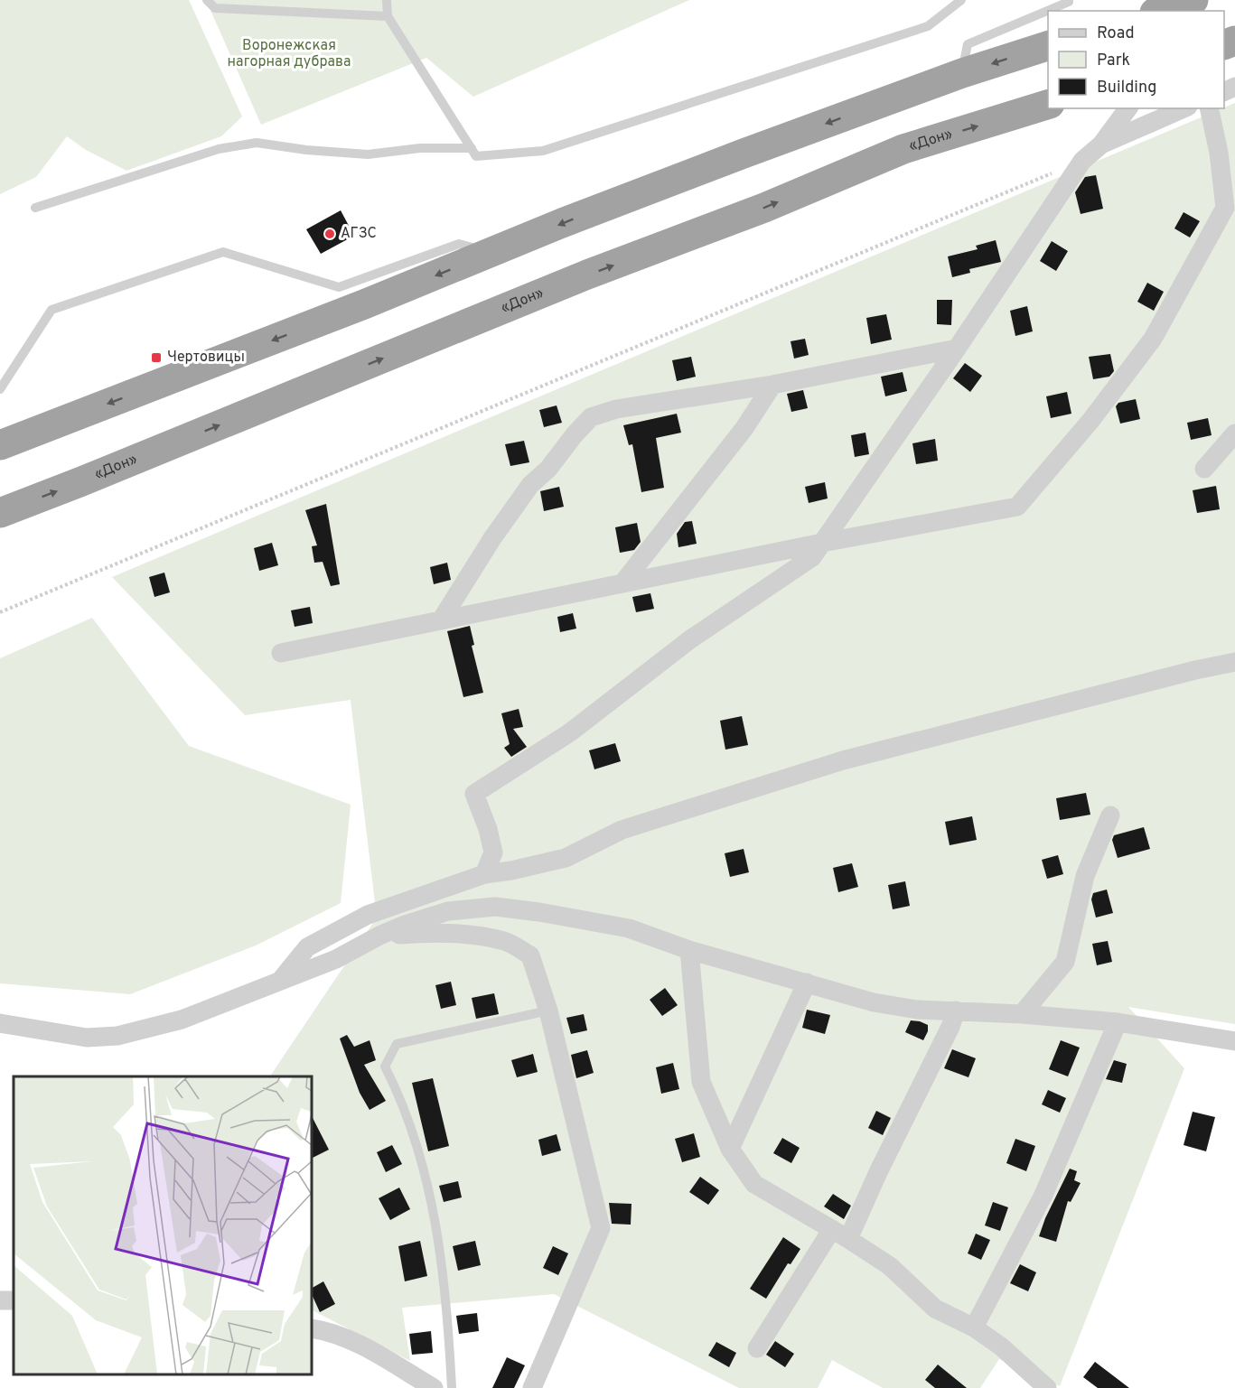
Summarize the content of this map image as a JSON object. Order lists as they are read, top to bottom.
{
  "streets": {
    "highway": ["«Дон»"]
  },
  "parks": ["Воронежская нагорная дубрава"],
  "places": {
    "other": ["АГЗС"],
    "transit": ["Чертовицы"]
  },
  "legend": ["Road", "Park", "Building"]
}
